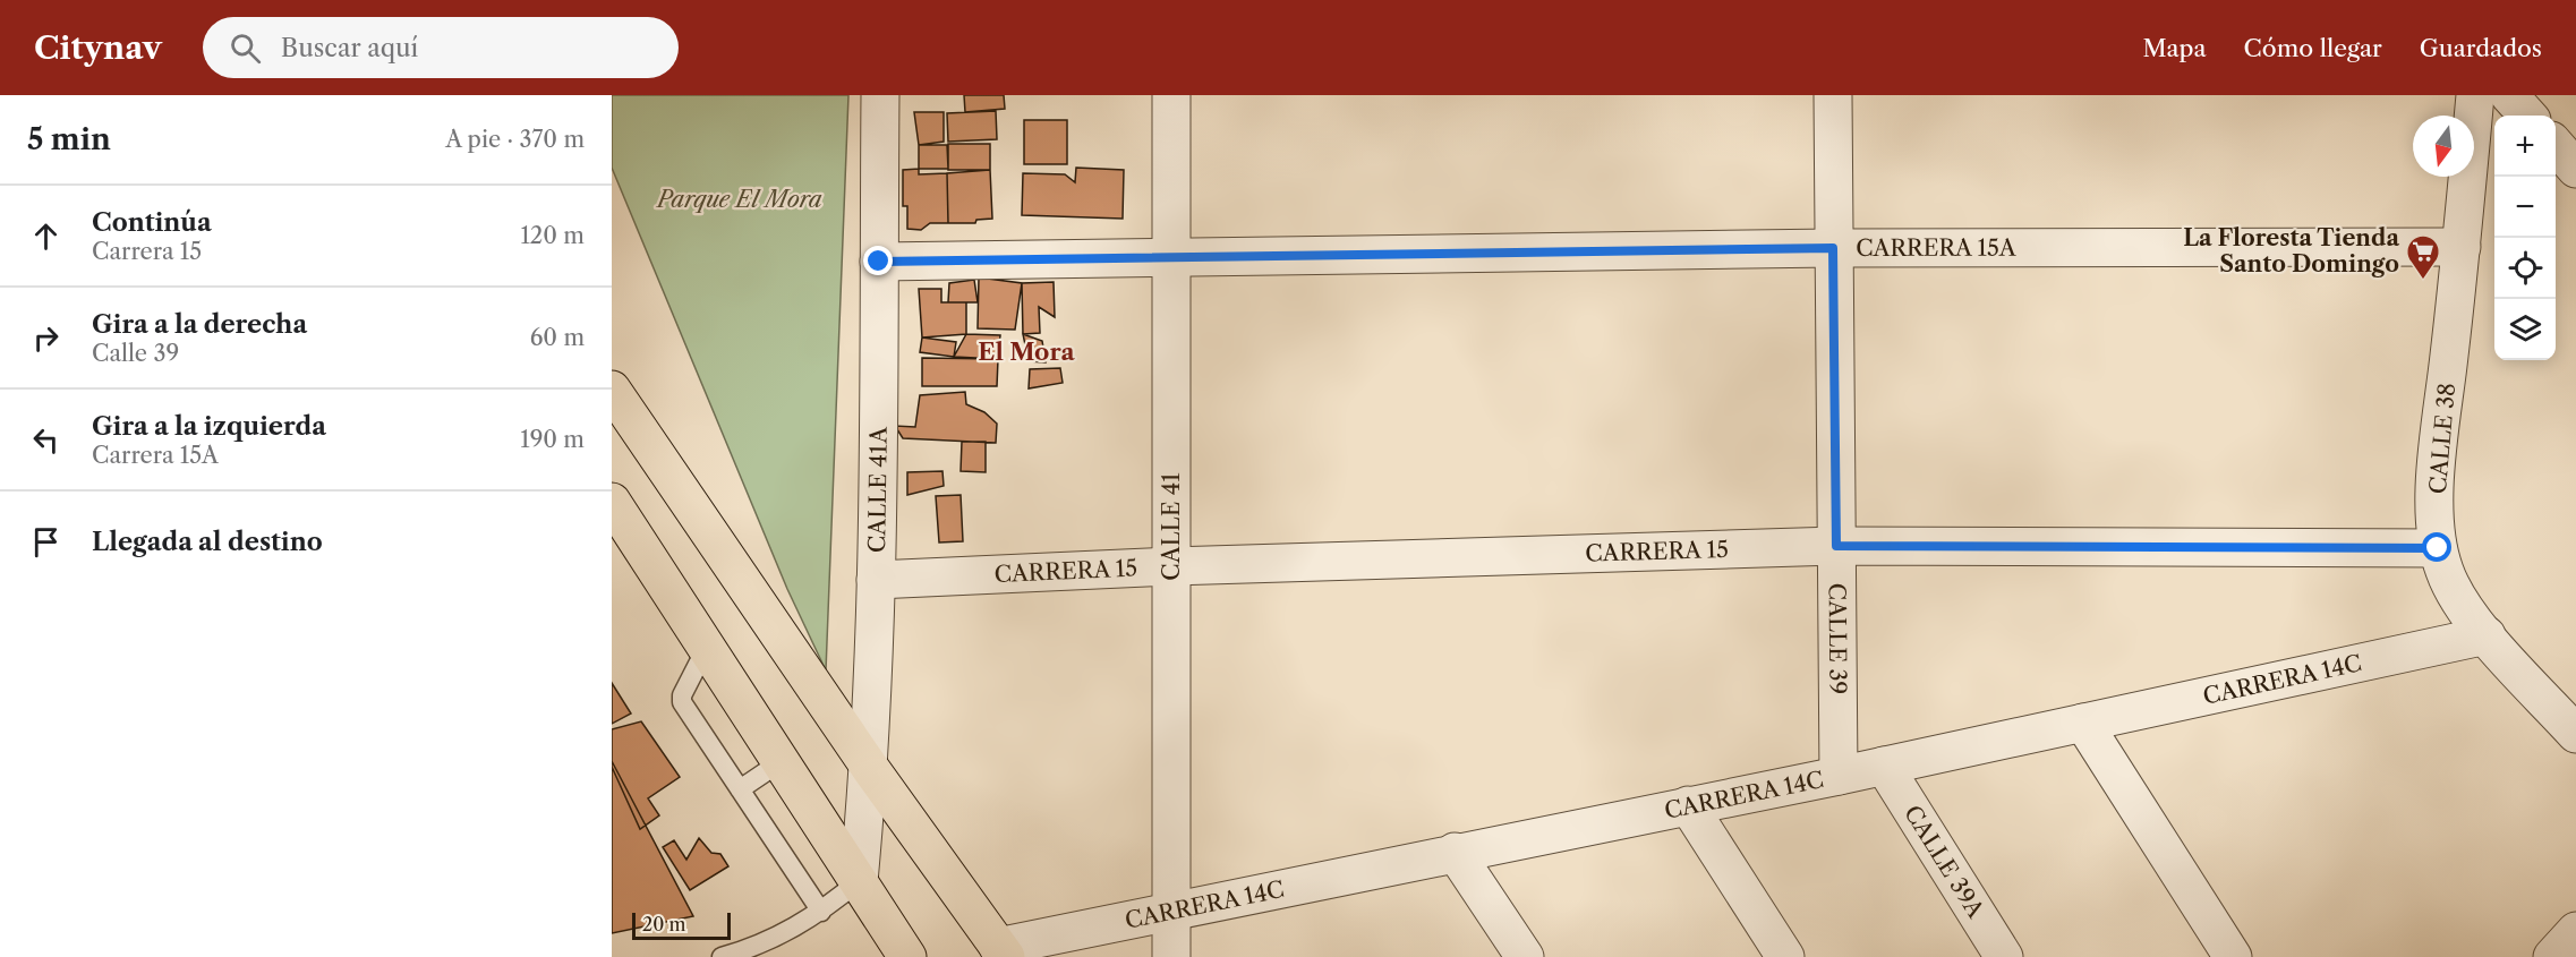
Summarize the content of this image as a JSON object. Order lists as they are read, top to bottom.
{
  "streets": {
    "street": [
      "CARRERA 15A",
      "CALLE 38",
      "CALLE 41A",
      "CALLE 41",
      "CARRERA 15",
      "CALLE 39",
      "CARRERA 14C",
      "CALLE 39A"
    ]
  },
  "crossings": [
    ["CARRERA 15A", "CALLE 38"],
    ["CARRERA 15A", "CALLE 41A"],
    ["CARRERA 15A", "CALLE 41"],
    ["CARRERA 15A", "CALLE 39"],
    ["CALLE 38", "CARRERA 15"],
    ["CALLE 38", "CARRERA 14C"],
    ["CALLE 41A", "CARRERA 15"],
    ["CALLE 41", "CARRERA 15"],
    ["CALLE 41", "CARRERA 14C"],
    ["CARRERA 15", "CALLE 39"],
    ["CALLE 39", "CARRERA 14C"],
    ["CARRERA 14C", "CALLE 39A"]
  ],
  "districts": ["El Mora"],
  "parks": ["Parque El Mora"],
  "places": {
    "supermarket": ["La Floresta Tienda Santo Domingo"]
  },
  "scale_bar": "20 m",
  "north": "bottom",
  "page": {
    "header": "Citynav",
    "search": "Buscar aquí",
    "nav": ["Mapa", "Cómo llegar", "Guardados"],
    "heading": ["5 min", "A pie · 370 m"],
    "map_buttons": ["+", "−"],
    "list": [
      ["Continúa", "Carrera 15", "120 m"],
      ["Gira a la derecha", "Calle 39", "60 m"],
      ["Gira a la izquierda", "Carrera 15A", "190 m"],
      "Llegada al destino"
    ],
    "scale": "20 m"
  }
}
